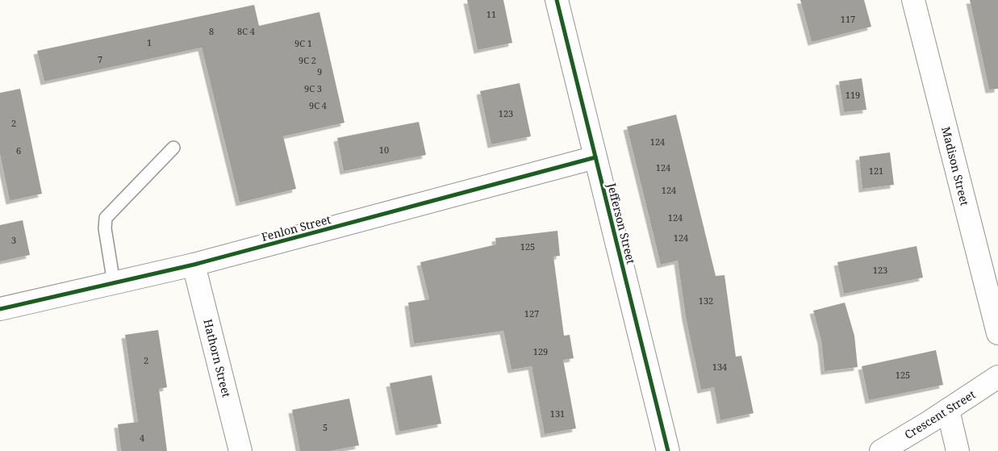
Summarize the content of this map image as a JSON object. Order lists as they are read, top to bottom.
{
  "streets": {
    "street": [
      "Madison Street",
      "Jefferson Street",
      "Fenlon Street",
      "Hathorn Street",
      "Crescent Street"
    ]
  },
  "crossings": [
    ["Jefferson Street", "Fenlon Street"],
    ["Fenlon Street", "Hathorn Street"]
  ],
  "house_numbers": [
    "11",
    "117",
    "8",
    "8C 4",
    "1",
    "9C 1",
    "7",
    "9C 2",
    "9",
    "9C 3",
    "119",
    "9C 4",
    "123",
    "2",
    "124",
    "10",
    "6",
    "124",
    "121",
    "124",
    "124",
    "124",
    "3",
    "125",
    "123",
    "132",
    "127",
    "129",
    "2",
    "134",
    "125",
    "131",
    "5",
    "4"
  ]
}
